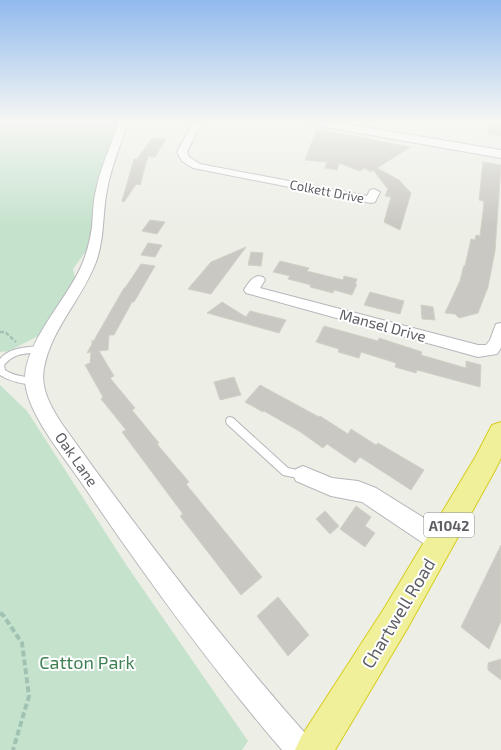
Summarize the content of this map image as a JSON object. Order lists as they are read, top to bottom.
{
  "streets": {
    "highway": ["A1042", "Chartwell Road"],
    "street": ["Colkett Drive", "Mansel Drive", "Oak Lane"]
  },
  "parks": ["Catton Park"]
}
